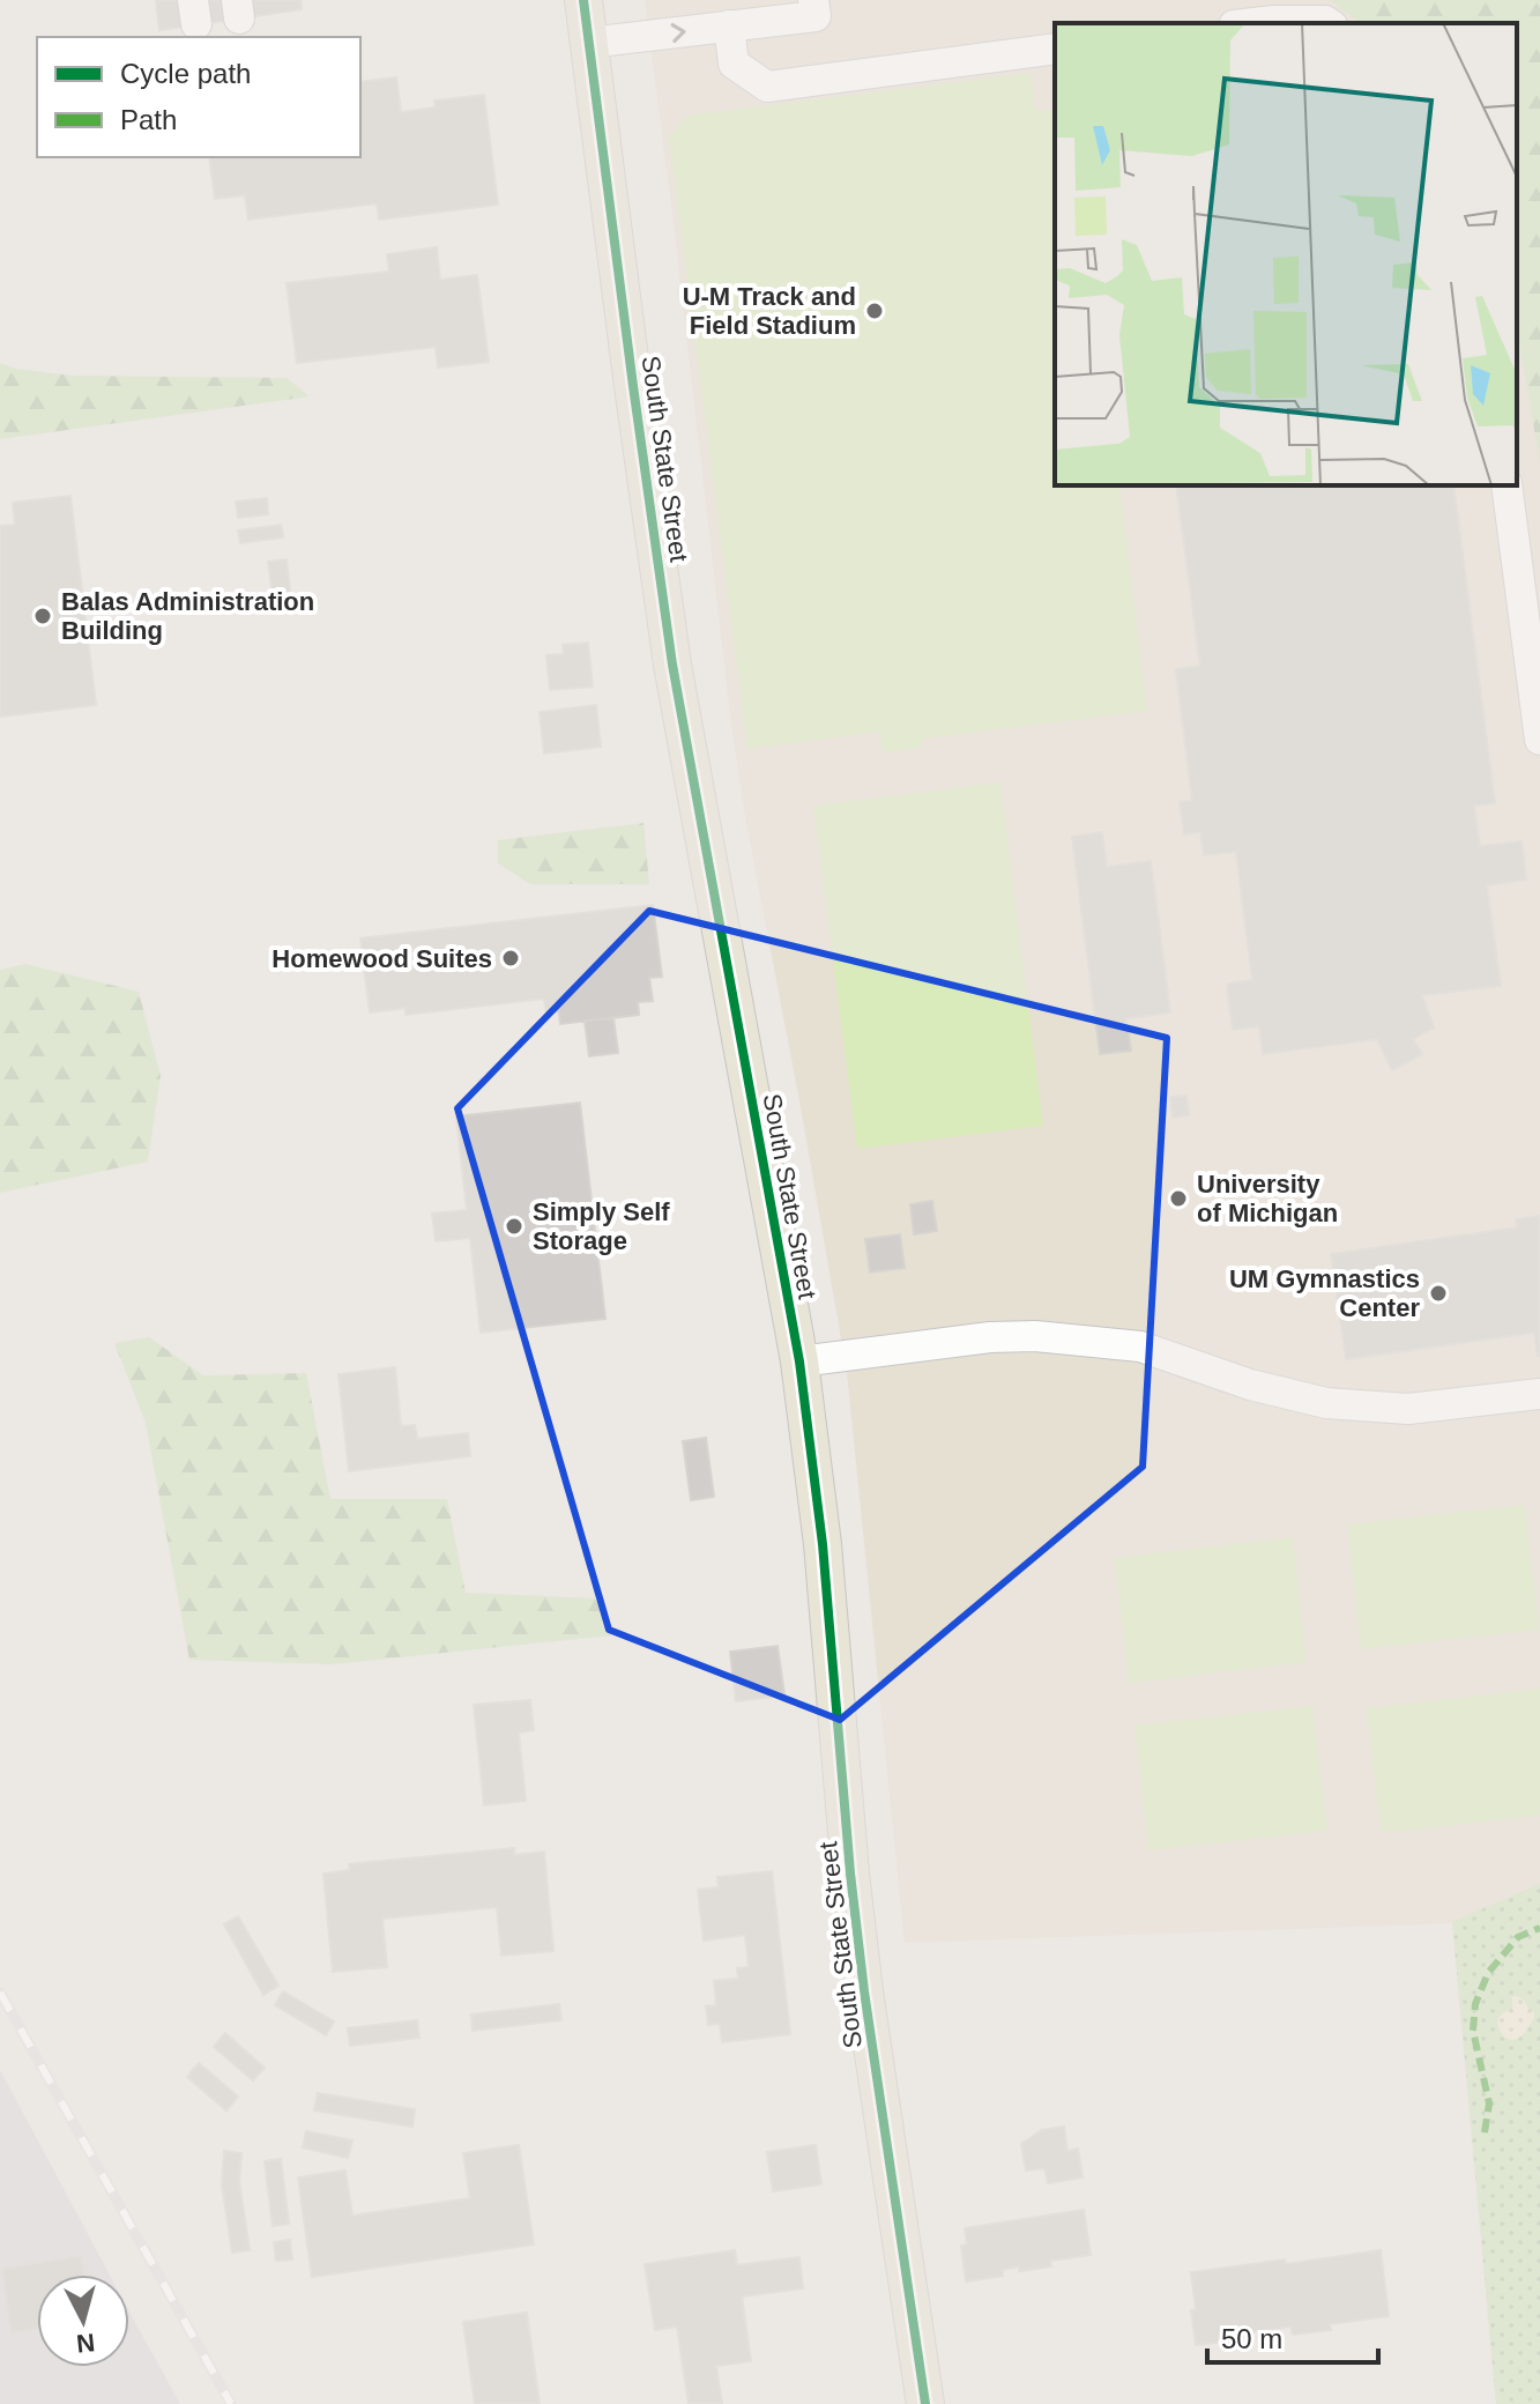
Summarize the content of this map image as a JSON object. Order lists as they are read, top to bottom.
{
  "streets": {
    "main road": ["South State Street"]
  },
  "places": [
    "U-M Track and Field Stadium",
    "Balas Administration Building",
    "Homewood Suites",
    "University of Michigan",
    "Simply Self Storage",
    "UM Gymnastics Center"
  ],
  "legend": ["Cycle path", "Path"],
  "scale_bar": "50 m",
  "north": "bottom"
}
